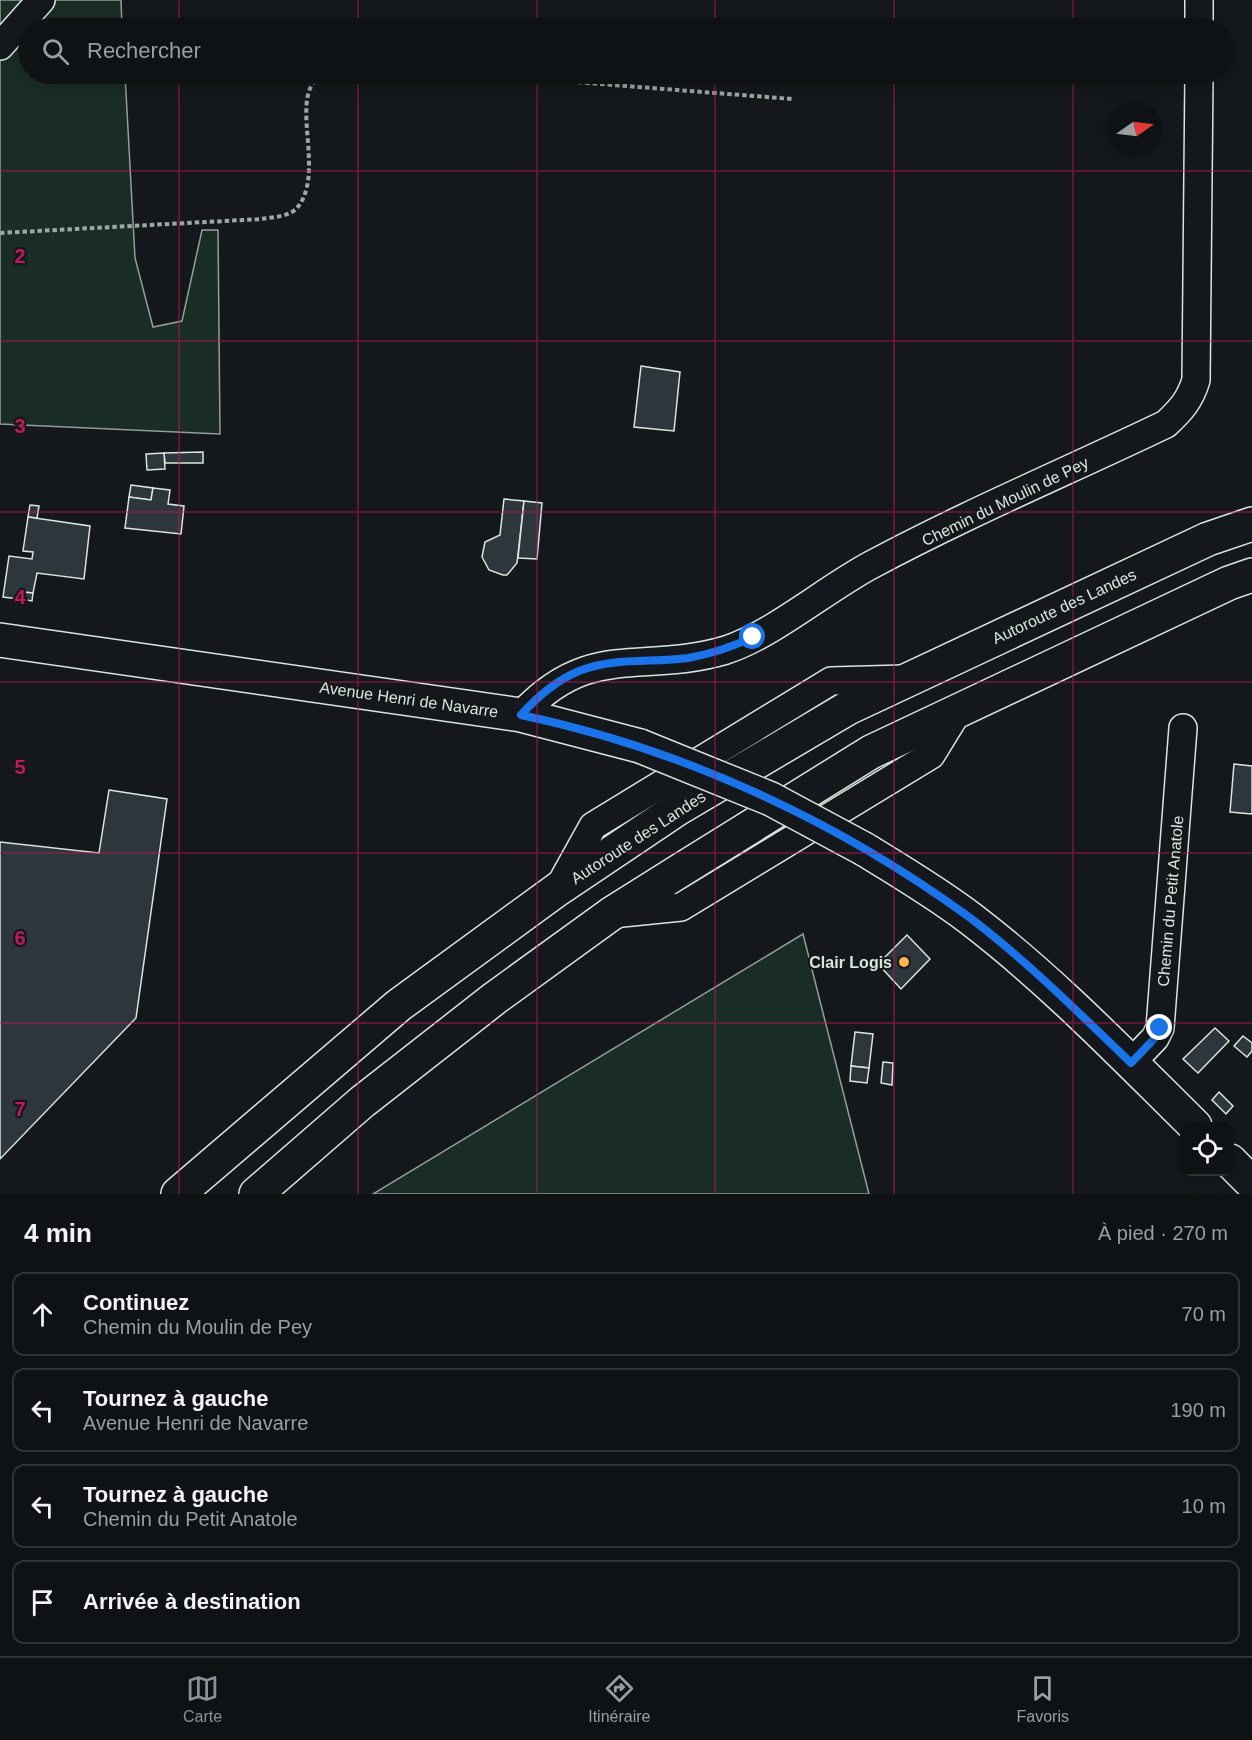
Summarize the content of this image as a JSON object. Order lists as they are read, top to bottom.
{
  "streets": {
    "main road": ["Autoroute des Landes", "Avenue Henri de Navarre"],
    "street": ["Chemin du Moulin de Pey", "Chemin du Petit Anatole"]
  },
  "crossings": [
    ["Chemin du Moulin de Pey", "Avenue Henri de Navarre"],
    ["Avenue Henri de Navarre", "Chemin du Petit Anatole"]
  ],
  "places": ["Clair Logis"],
  "north": "right",
  "page": {
    "search": "Rechercher",
    "heading": ["4 min", "À pied · 270 m"],
    "list": [
      ["Continuez", "Chemin du Moulin de Pey", "70 m"],
      ["Tournez à gauche", "Avenue Henri de Navarre", "190 m"],
      ["Tournez à gauche", "Chemin du Petit Anatole", "10 m"],
      "Arrivée à destination"
    ],
    "nav": ["Carte", "Itinéraire", "Favoris"]
  },
  "grid": {
    "rows": [
      "2",
      "3",
      "4",
      "5",
      "6",
      "7"
    ]
  }
}
